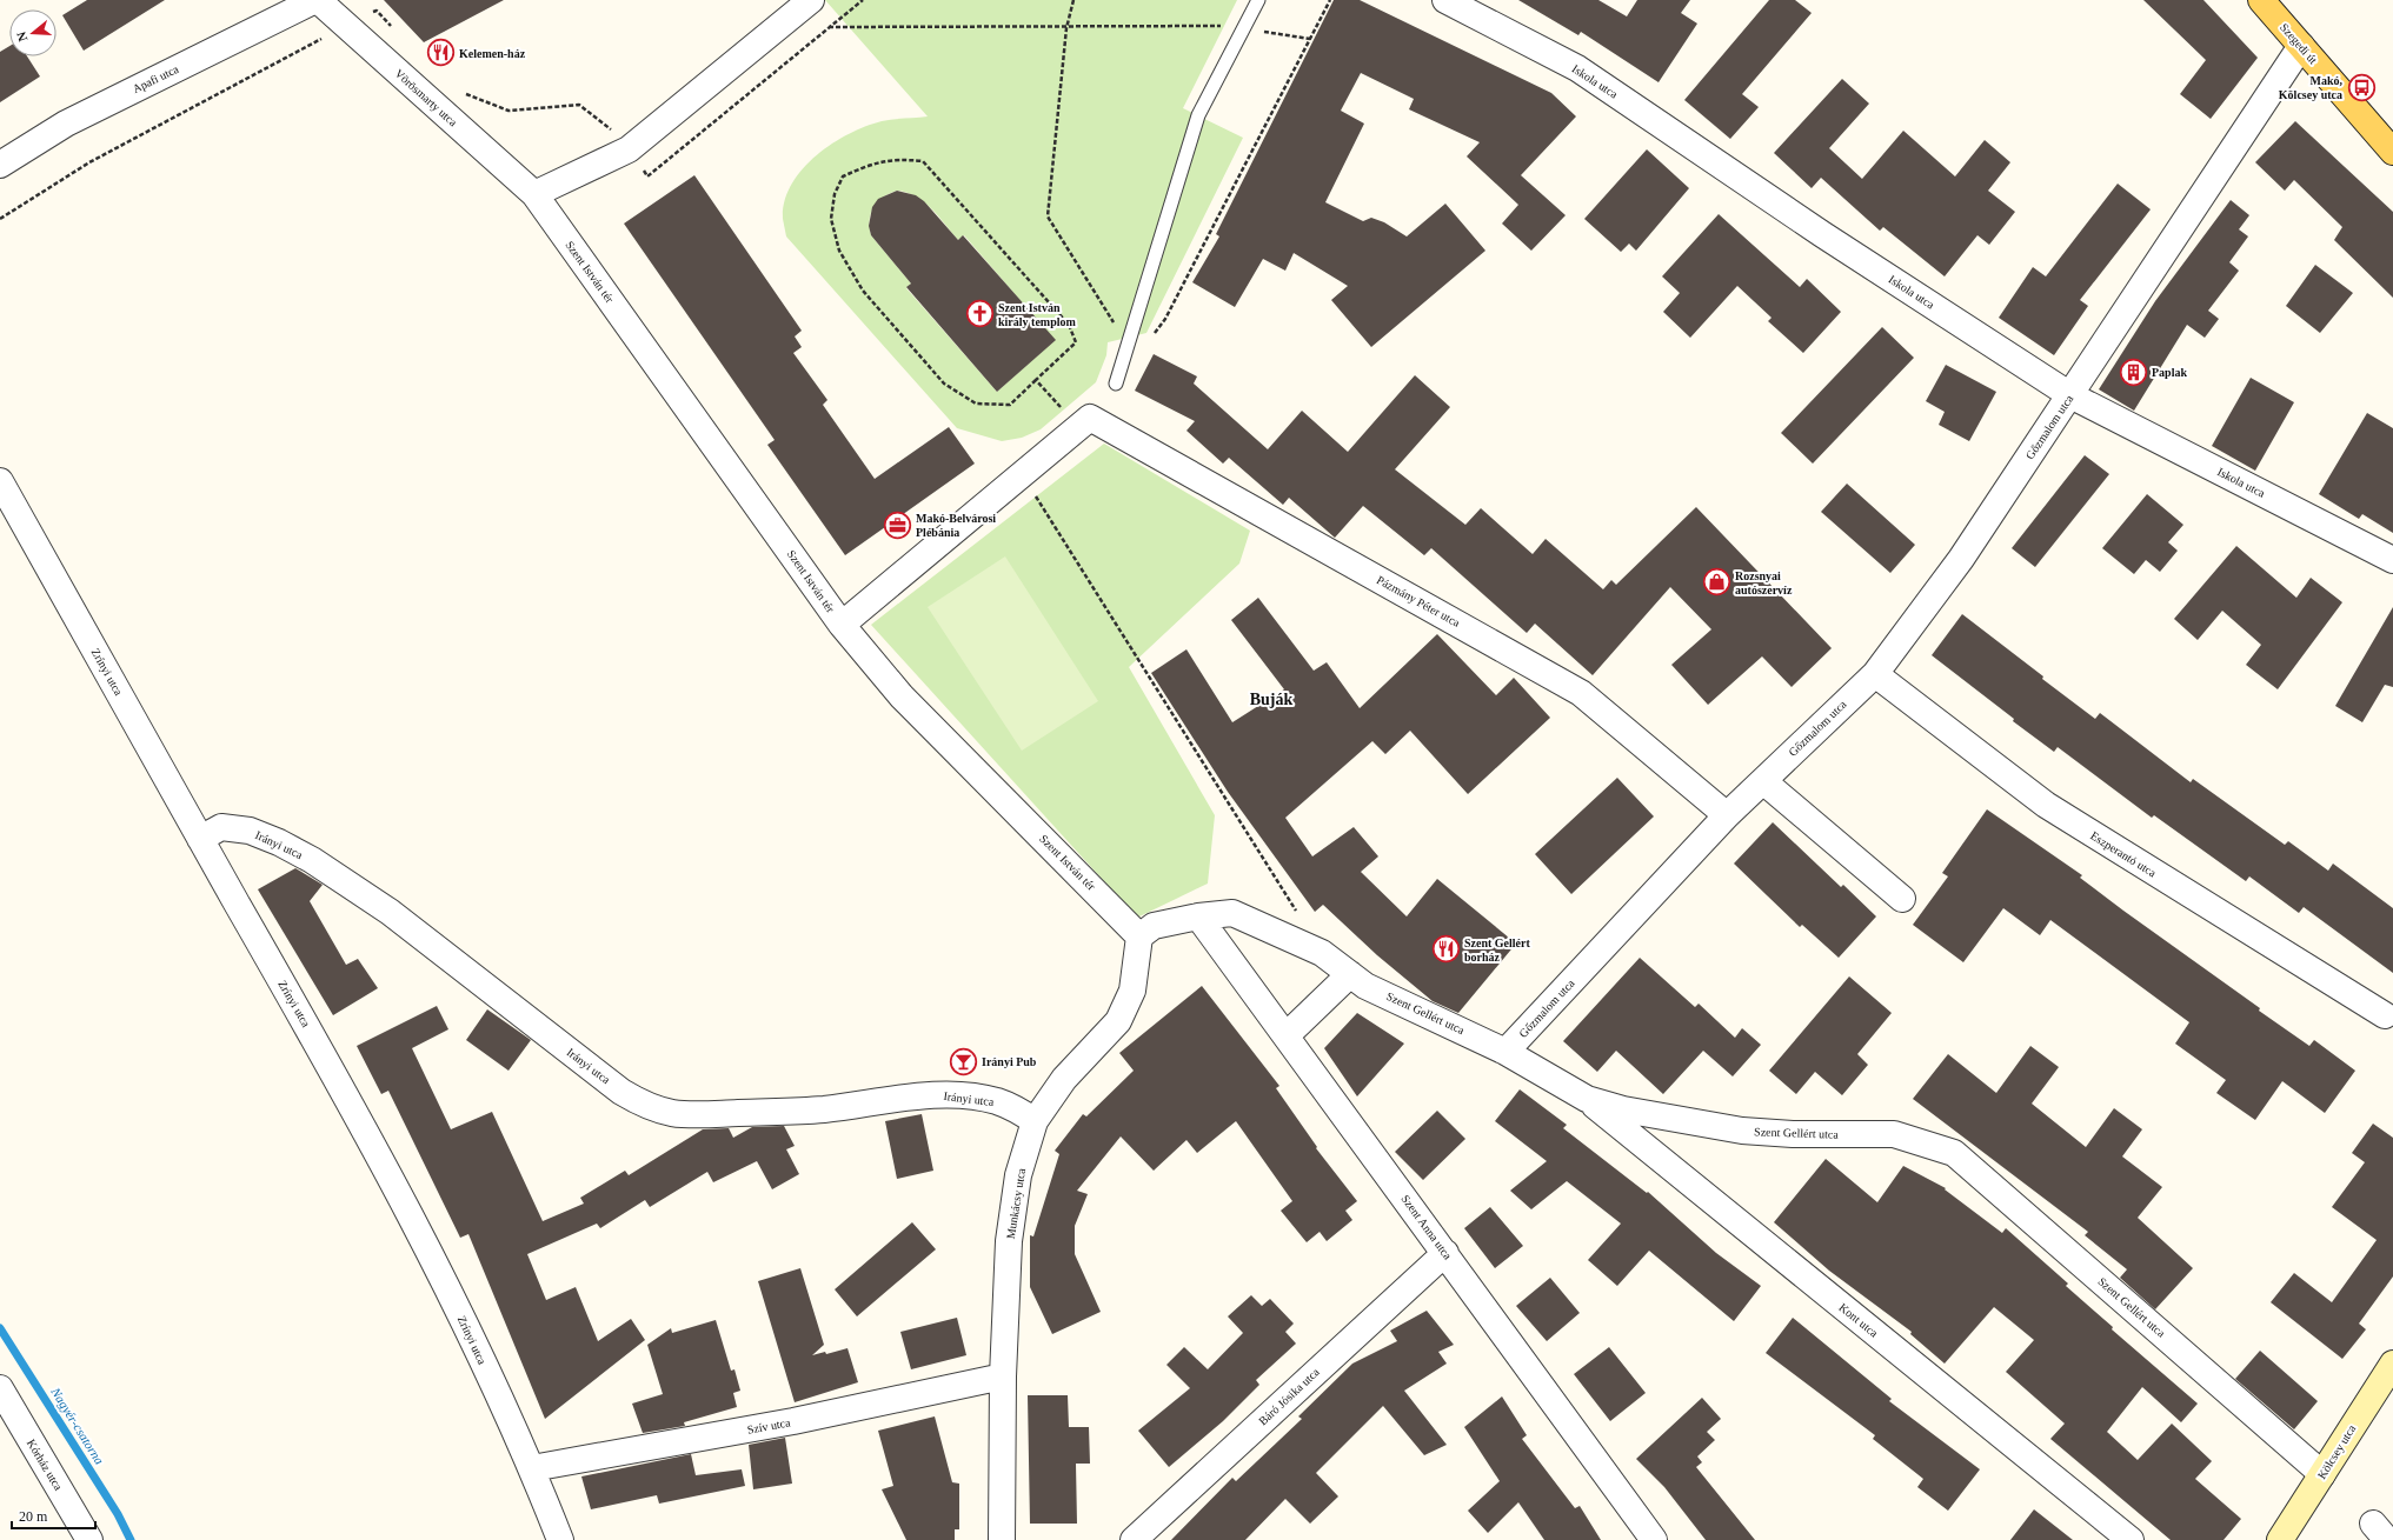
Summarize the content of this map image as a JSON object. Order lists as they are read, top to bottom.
{
  "streets": {
    "main road": ["Szegedi út", "Kölcsey utca"],
    "street": [
      "Apafi utca",
      "Iskola utca",
      "Vörösmarty utca",
      "Szent István tér",
      "Gőzmalom utca",
      "Pázmány Péter utca",
      "Zrínyi utca",
      "Irányi utca",
      "Eszperantó utca",
      "Szent Gellért utca",
      "Munkácsy utca",
      "Szent Anna utca",
      "Kont utca",
      "Báró Jósika utca",
      "Szív utca",
      "Kórház utca"
    ]
  },
  "crossings": [
    ["Szegedi út", "Gőzmalom utca"],
    ["Apafi utca", "Vörösmarty utca"],
    ["Iskola utca", "Gőzmalom utca"],
    ["Vörösmarty utca", "Szent István tér"],
    ["Szent István tér", "Pázmány Péter utca"],
    ["Szent István tér", "Munkácsy utca"],
    ["Gőzmalom utca", "Pázmány Péter utca"],
    ["Gőzmalom utca", "Eszperantó utca"],
    ["Gőzmalom utca", "Szent Gellért utca"],
    ["Zrínyi utca", "Irányi utca"],
    ["Zrínyi utca", "Szív utca"],
    ["Irányi utca", "Munkácsy utca"],
    ["Szent Gellért utca", "Szent Anna utca"],
    ["Szent Gellért utca", "Kont utca"],
    ["Szent Gellért utca", "Kölcsey utca"],
    ["Munkácsy utca", "Szív utca"],
    ["Szent Anna utca", "Báró Jósika utca"]
  ],
  "districts": ["Buják"],
  "water": ["Nagyér-csatorna"],
  "places": {
    "restaurant": ["Kelemen-ház", "Szent Gellért borház"],
    "bus stop": ["Makó, Kölcsey utca"],
    "church": ["Szent István király templom"],
    "building": ["Paplak"],
    "office": ["Makó-Belvárosi Plébánia"],
    "shop": ["Rozsnyai autószervíz"],
    "bar": ["Irányi Pub"]
  },
  "scale_bar": "20 m",
  "north": "left"
}
